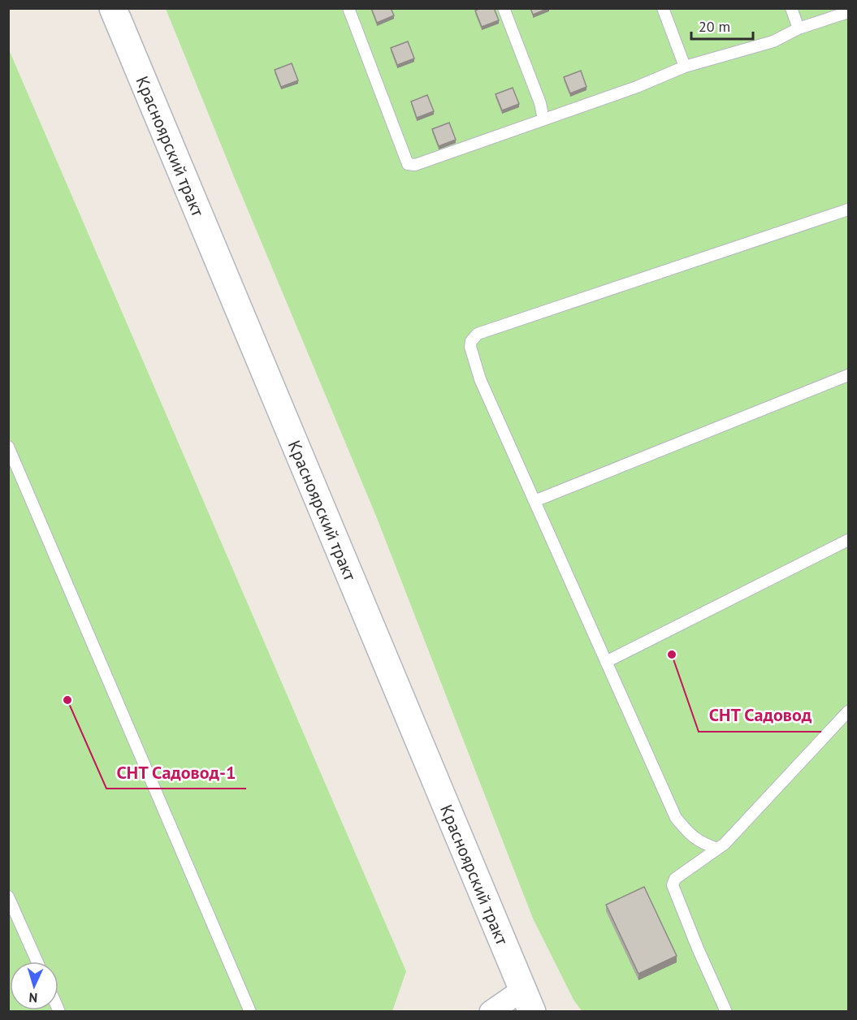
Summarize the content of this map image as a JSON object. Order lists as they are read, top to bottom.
{
  "streets": {
    "main road": ["Красноярский тракт"]
  },
  "places": ["СНТ Садовод", "СНТ Садовод-1"],
  "scale_bar": "20 m",
  "north": "bottom"
}
